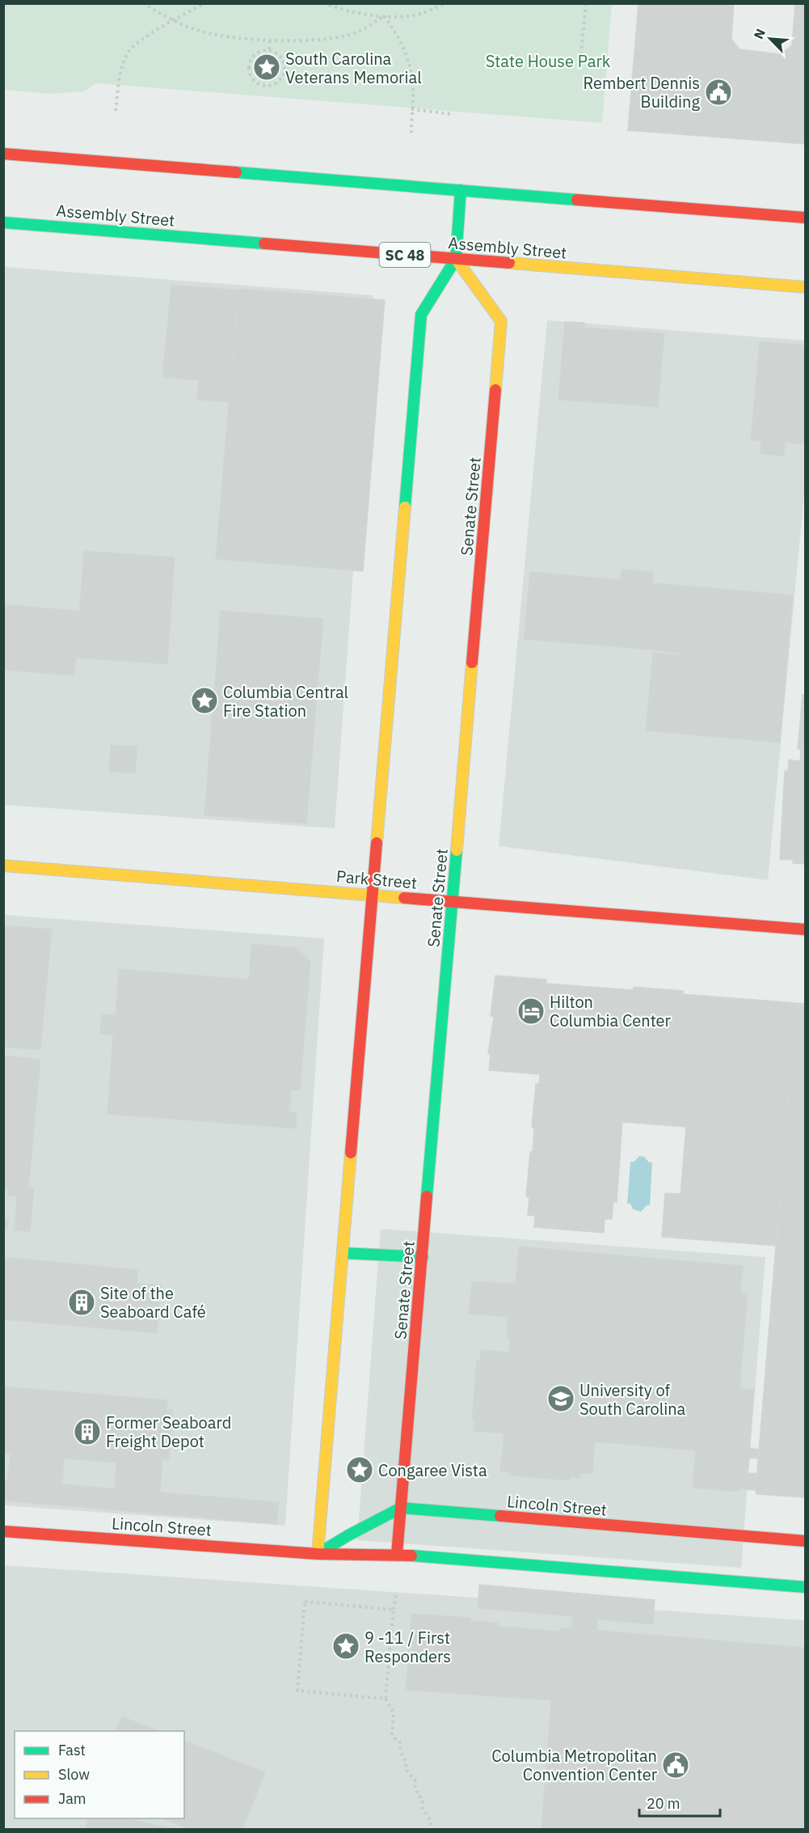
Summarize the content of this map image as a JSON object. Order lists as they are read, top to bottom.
{
  "streets": {
    "street": [
      "Assembly Street",
      "SC 48",
      "Senate Street",
      "Park Street",
      "Lincoln Street"
    ]
  },
  "crossings": [
    ["Assembly Street", "Senate Street"],
    ["Senate Street", "Park Street"],
    ["Senate Street", "Lincoln Street"]
  ],
  "parks": ["State House Park"],
  "places": {
    "place": [
      "South Carolina Veterans Memorial",
      "Columbia Central Fire Station",
      "Congaree Vista",
      "9 -11 / First Responders"
    ],
    "public building": ["Rembert Dennis Building", "Columbia Metropolitan Convention Center"],
    "hotel": ["Hilton Columbia Center"],
    "building": ["Site of the Seaboard Café", "Former Seaboard Freight Depot"],
    "school or university": ["University of South Carolina"]
  },
  "legend": ["Fast", "Slow", "Jam"],
  "scale_bar": "20 m",
  "north": "top left"
}
